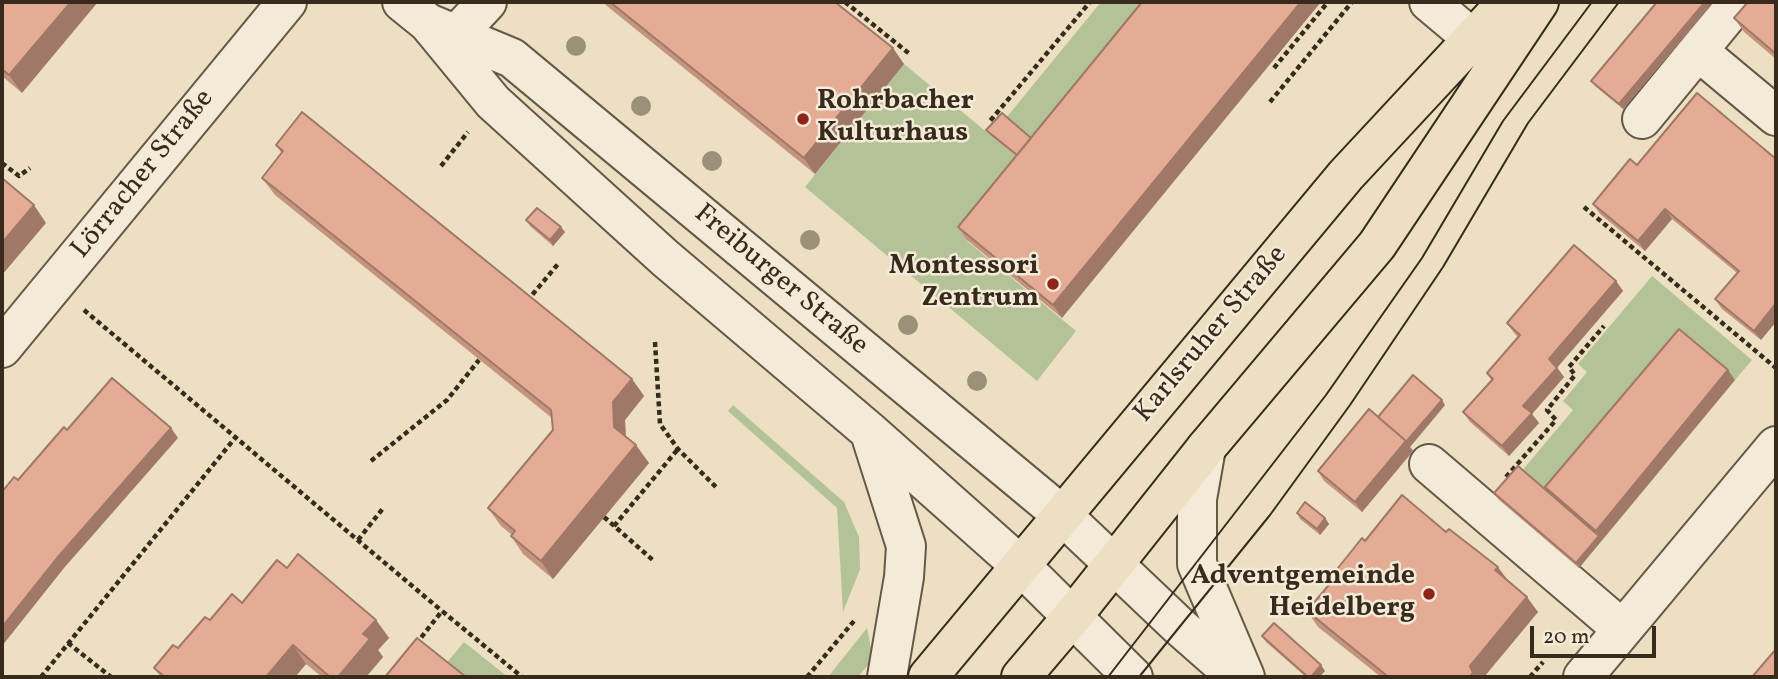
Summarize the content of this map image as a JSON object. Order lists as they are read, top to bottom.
{
  "streets": {
    "main road": ["Karlsruher Straße"],
    "street": ["Lörracher Straße", "Freiburger Straße"]
  },
  "crossings": [
    ["Freiburger Straße", "Karlsruher Straße"]
  ],
  "places": ["Rohrbacher Kulturhaus", "Montessori Zentrum", "Adventgemeinde Heidelberg"],
  "scale_bar": "20 m"
}
